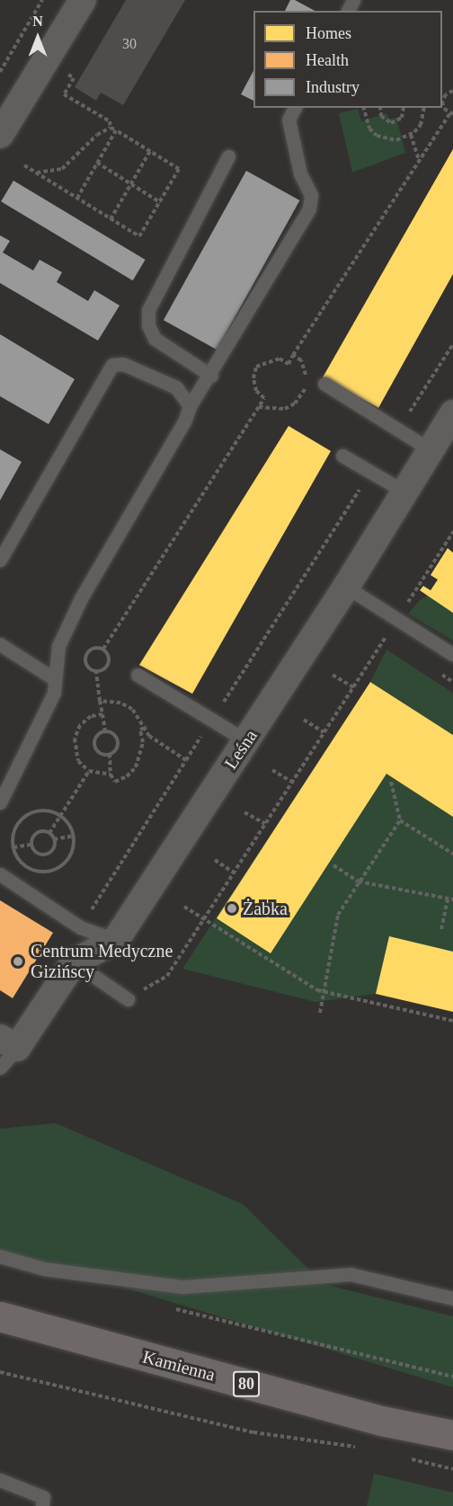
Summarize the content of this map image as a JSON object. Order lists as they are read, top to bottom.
{
  "streets": {
    "main road": ["Kamienna", "80"],
    "street": ["Leśna"]
  },
  "places": ["Żabka", "Centrum Medyczne Gizińscy"],
  "house_numbers": ["30"],
  "legend": ["Homes", "Health", "Industry"],
  "north": "top"
}
